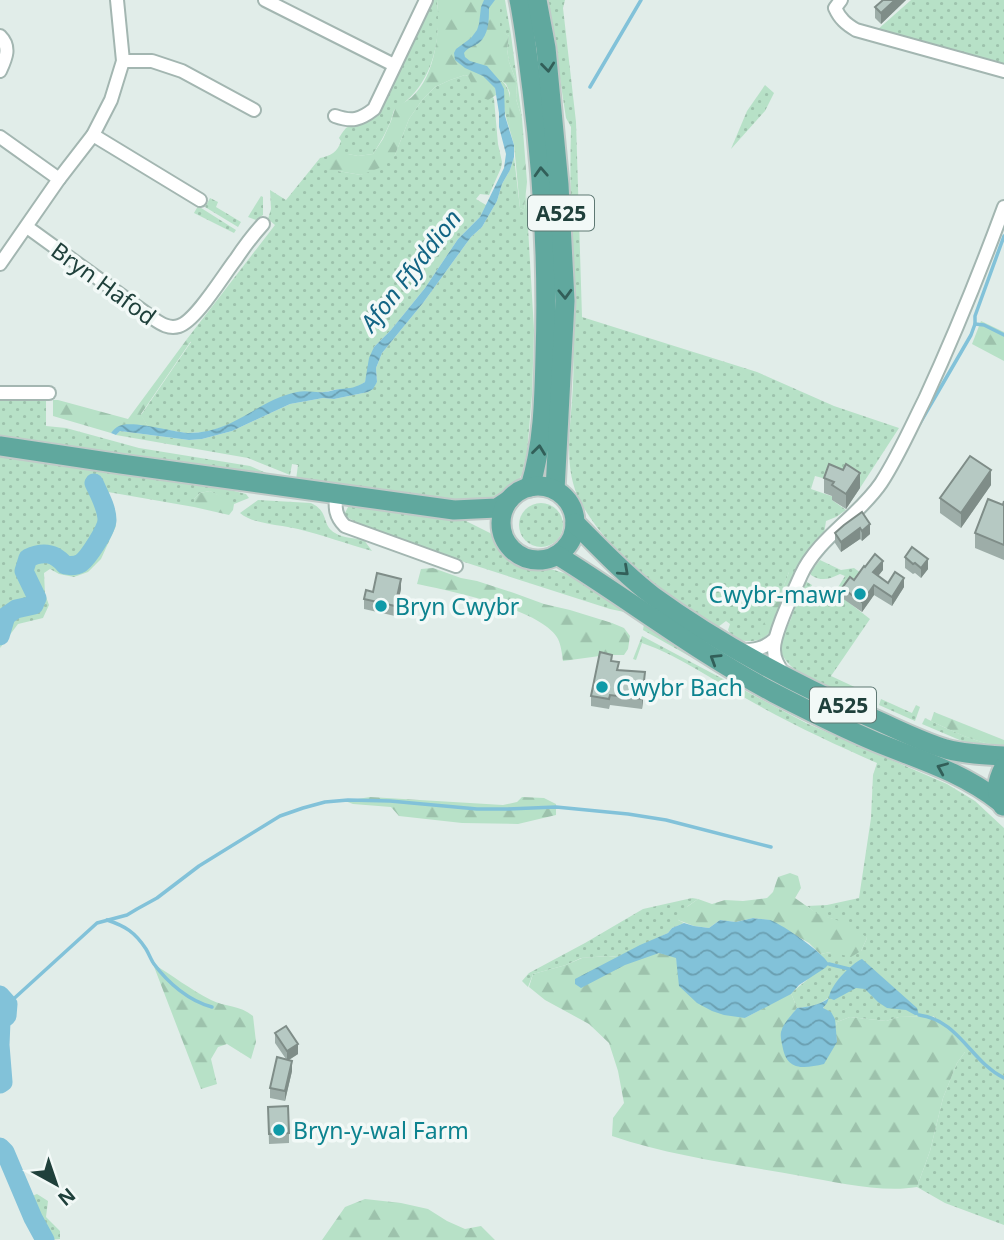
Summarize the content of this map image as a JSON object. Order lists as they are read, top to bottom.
{
  "streets": {
    "main road": ["A525"],
    "street": ["Bryn Hafod"]
  },
  "water": ["Afon Ffyddion"],
  "places": [
    "Cwybr-mawr",
    "Bryn Cwybr",
    "Cwybr Bach",
    "Bryn-y-wal Farm"
  ],
  "north": "bottom right"
}
